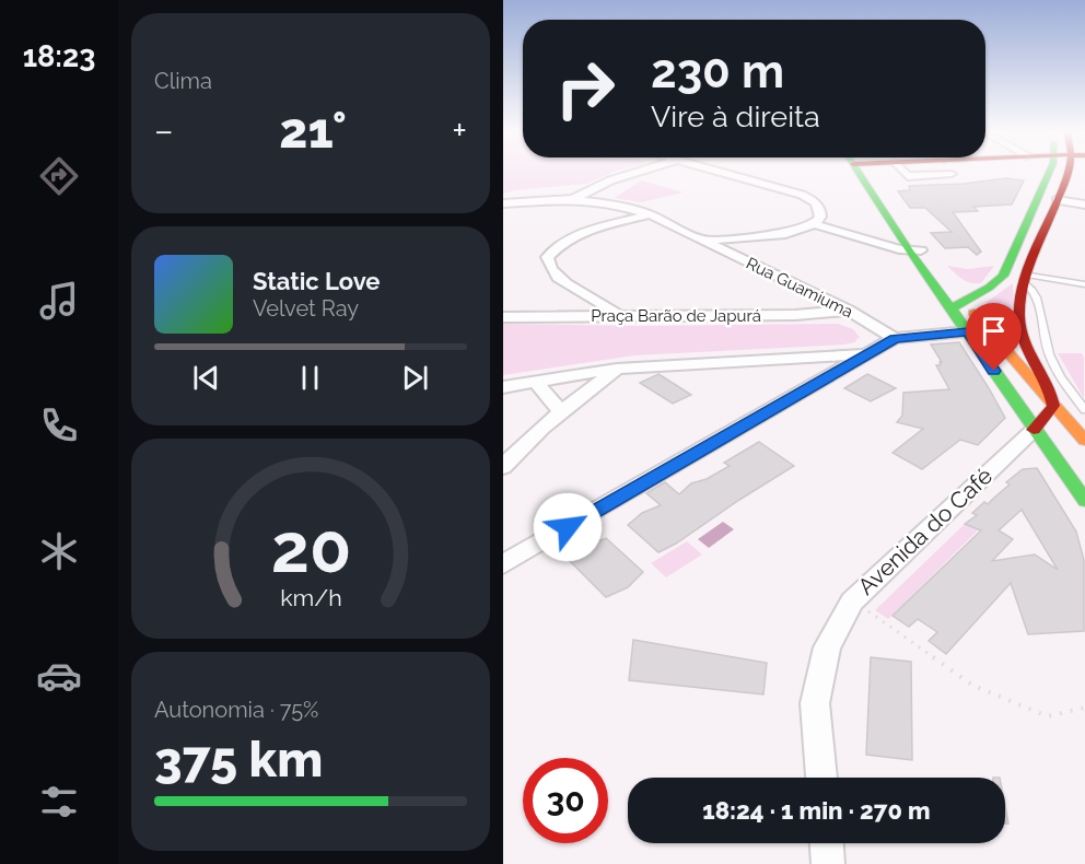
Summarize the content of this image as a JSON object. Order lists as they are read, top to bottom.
{
  "streets": {
    "main road": ["Avenida do Café"],
    "street": ["Rua Guamiuma", "Praça Barão de Japurá"]
  },
  "crossings": [
    ["Rua Guamiuma", "Praça Barão de Japurá"]
  ],
  "page": {
    "tabs": "18:23",
    "tile": [
      "Clima",
      ["Autonomia · 75%", "375 km"]
    ],
    "turn": ["230 m", "Vire à direita"],
    "heat": ["−", "21°", "+"],
    "song": ["Static Love", "Velvet Ray"],
    "limit": "30",
    "trip": "18:24 · 1 min · 270 m",
    "gauge": ["20", "km/h"]
  }
}
